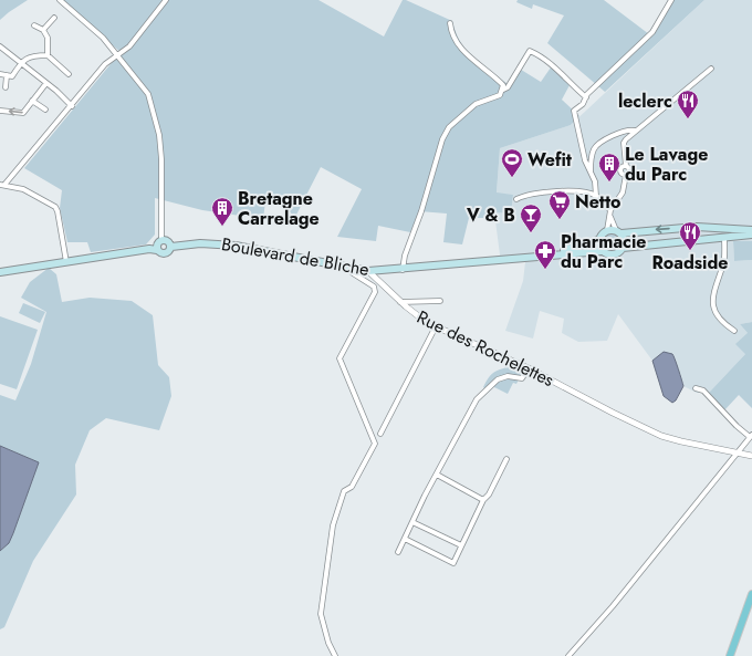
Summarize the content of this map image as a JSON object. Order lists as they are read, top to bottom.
{
  "streets": {
    "main road": ["Boulevard de Bliche"],
    "street": ["Rue des Rochelettes"]
  },
  "crossings": [
    ["Boulevard de Bliche", "Rue des Rochelettes"]
  ],
  "places": {
    "restaurant": ["leclerc", "Roadside"],
    "sports": ["Wefit"],
    "building": ["Le Lavage du Parc", "Bretagne Carrelage"],
    "supermarket": ["Netto"],
    "bar": ["V & B"],
    "pharmacy": ["Pharmacie du Parc"]
  }
}
